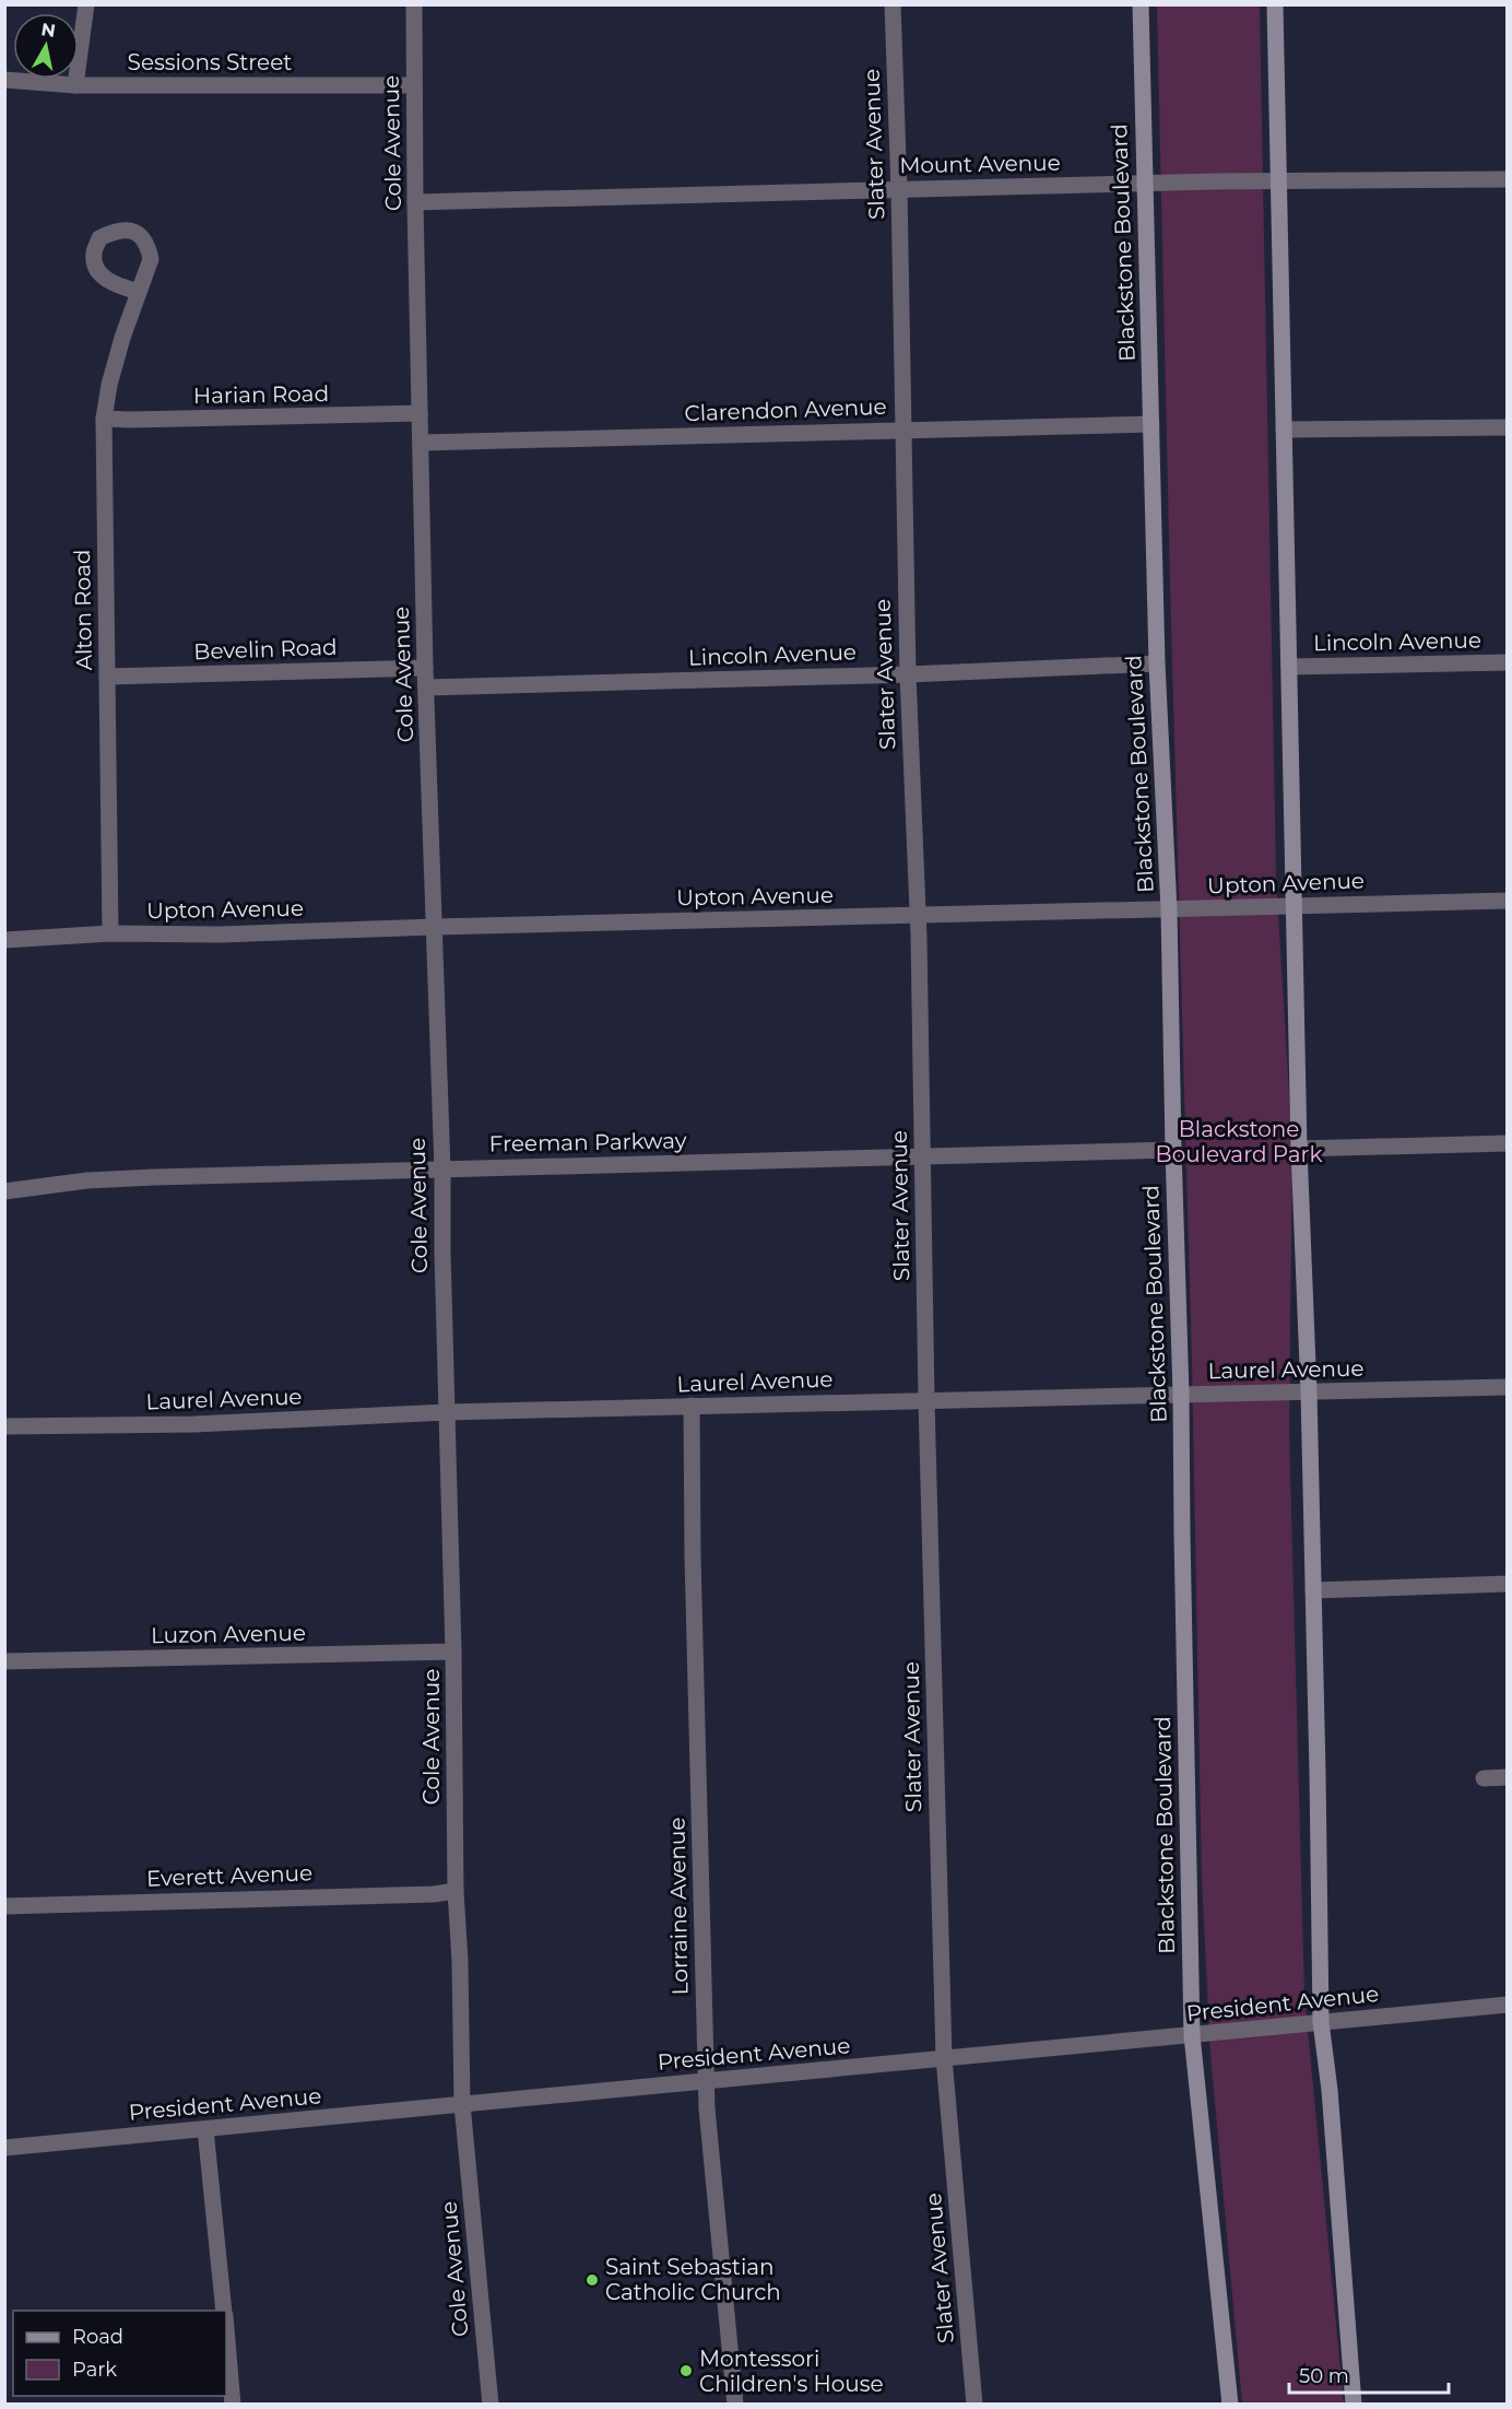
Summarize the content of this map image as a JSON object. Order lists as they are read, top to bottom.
{
  "streets": {
    "main road": ["Blackstone Boulevard"],
    "street": [
      "Sessions Street",
      "Cole Avenue",
      "Slater Avenue",
      "Mount Avenue",
      "Harian Road",
      "Clarendon Avenue",
      "Alton Road",
      "Lincoln Avenue",
      "Bevelin Road",
      "Upton Avenue",
      "Freeman Parkway",
      "Laurel Avenue",
      "Luzon Avenue",
      "Everett Avenue",
      "Lorraine Avenue",
      "President Avenue"
    ]
  },
  "crossings": [
    ["Sessions Street", "Cole Avenue"],
    ["Cole Avenue", "Mount Avenue"],
    ["Cole Avenue", "Harian Road"],
    ["Cole Avenue", "Clarendon Avenue"],
    ["Cole Avenue", "Lincoln Avenue"],
    ["Cole Avenue", "Bevelin Road"],
    ["Cole Avenue", "Upton Avenue"],
    ["Cole Avenue", "Freeman Parkway"],
    ["Cole Avenue", "Laurel Avenue"],
    ["Cole Avenue", "Luzon Avenue"],
    ["Cole Avenue", "Everett Avenue"],
    ["Cole Avenue", "President Avenue"],
    ["Slater Avenue", "Mount Avenue"],
    ["Slater Avenue", "Clarendon Avenue"],
    ["Slater Avenue", "Lincoln Avenue"],
    ["Slater Avenue", "Upton Avenue"],
    ["Slater Avenue", "Freeman Parkway"],
    ["Slater Avenue", "Laurel Avenue"],
    ["Slater Avenue", "President Avenue"],
    ["Mount Avenue", "Blackstone Boulevard"],
    ["Blackstone Boulevard", "Clarendon Avenue"],
    ["Blackstone Boulevard", "Lincoln Avenue"],
    ["Blackstone Boulevard", "Upton Avenue"],
    ["Blackstone Boulevard", "Freeman Parkway"],
    ["Blackstone Boulevard", "Laurel Avenue"],
    ["Blackstone Boulevard", "President Avenue"],
    ["Harian Road", "Alton Road"],
    ["Alton Road", "Bevelin Road"],
    ["Alton Road", "Upton Avenue"],
    ["Laurel Avenue", "Lorraine Avenue"],
    ["Lorraine Avenue", "President Avenue"]
  ],
  "parks": ["Blackstone Boulevard Park"],
  "places": ["Saint Sebastian Catholic Church", "Montessori Children's House"],
  "legend": ["Road", "Park"],
  "scale_bar": "50 m",
  "north": "top"
}
